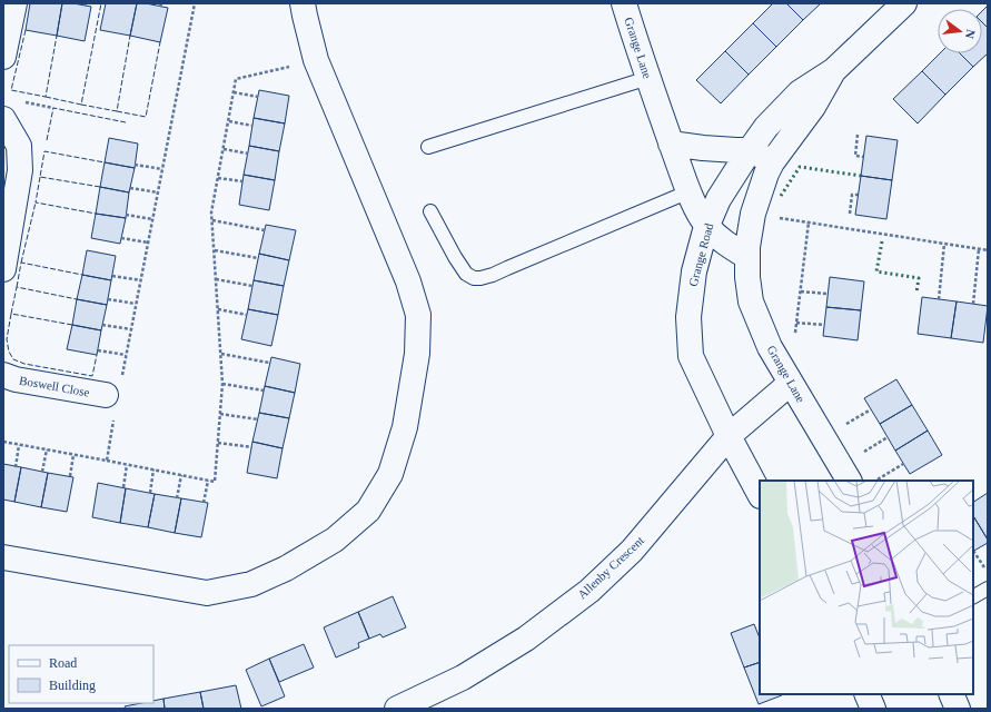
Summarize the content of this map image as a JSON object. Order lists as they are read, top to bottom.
{
  "streets": {
    "street": [
      "Grange Lane",
      "Grange Road",
      "Boswell Close",
      "Allenby Crescent"
    ]
  },
  "crossings": [
    ["Grange Lane", "Grange Road"],
    ["Grange Lane", "Allenby Crescent"],
    ["Grange Road", "Allenby Crescent"]
  ],
  "legend": ["Road", "Building"],
  "north": "right"
}
